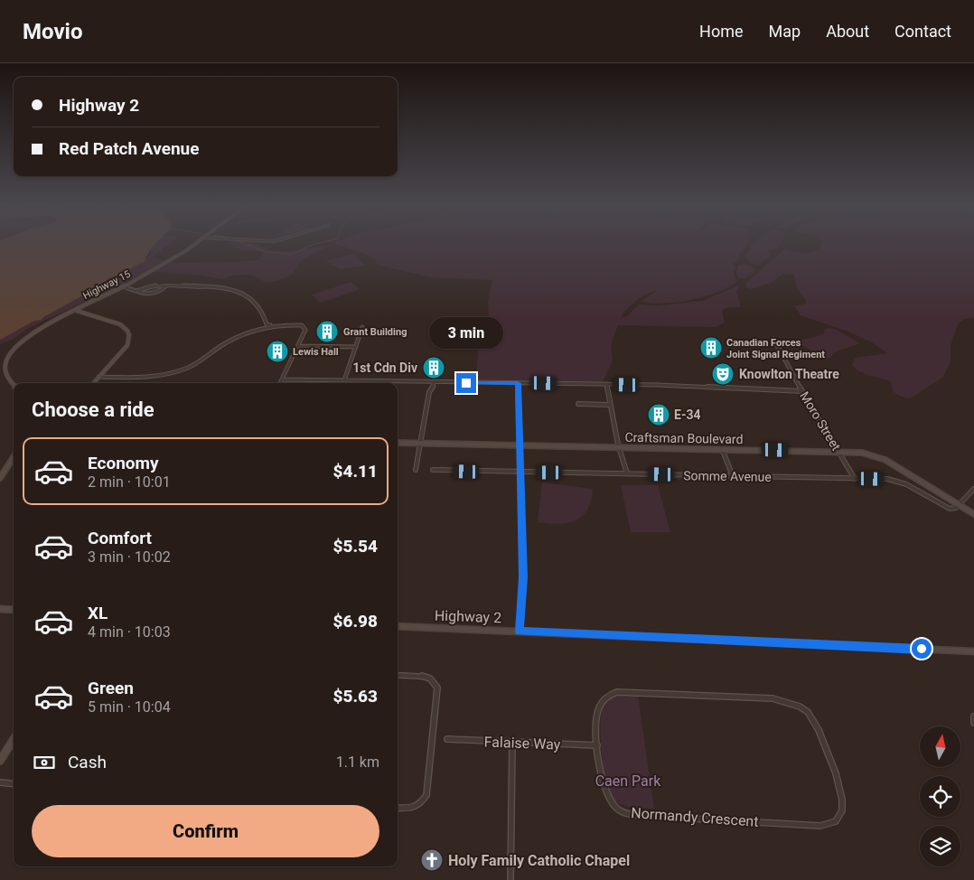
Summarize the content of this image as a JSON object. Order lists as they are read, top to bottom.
{
  "streets": {
    "main road": ["Highway 15", "Craftsman Boulevard", "Highway 2"],
    "street": [
      "Moro Street",
      "Somme Avenue",
      "Falaise Way",
      "Normandy Crescent"
    ]
  },
  "crossings": [
    ["Moro Street", "Craftsman Boulevard"],
    ["Moro Street", "Somme Avenue"],
    ["Craftsman Boulevard", "Somme Avenue"],
    ["Falaise Way", "Normandy Crescent"]
  ],
  "parks": ["Caen Park"],
  "places": {
    "building": [
      "Grant Building",
      "Canadian Forces Joint Signal Regiment",
      "Lewis Hall",
      "1st Cdn Div",
      "E-34"
    ],
    "theatre": ["Knowlton Theatre"],
    "church": ["Holy Family Catholic Chapel"]
  },
  "north": "top",
  "page": {
    "header": "Movio",
    "nav": [
      "Home",
      "Map",
      "About",
      "Contact"
    ],
    "banner": ["Highway 2", "Red Patch Avenue"],
    "bubble": "3 min",
    "heading": "Choose a ride",
    "list": [
      {
        "name": "Economy",
        "note": "2 min · 10:01",
        "value": "$4.11"
      },
      {
        "name": "Comfort",
        "note": "3 min · 10:02",
        "value": "$5.54"
      },
      {
        "name": "XL",
        "note": "4 min · 10:03",
        "value": "$6.98"
      },
      {
        "name": "Green",
        "note": "5 min · 10:04",
        "value": "$5.63"
      }
    ],
    "pay": ["Cash", "1.1 km"],
    "buttons": "Confirm"
  }
}
